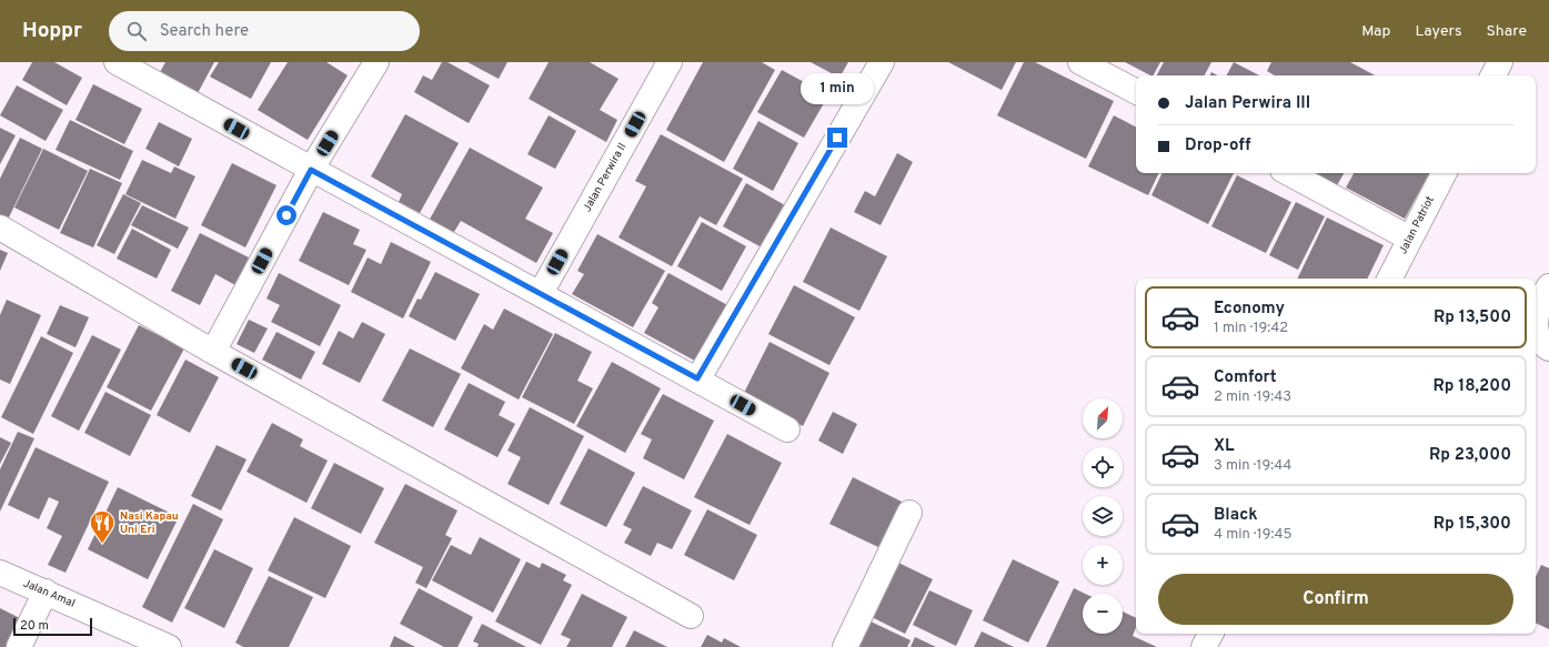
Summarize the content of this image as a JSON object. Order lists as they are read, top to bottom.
{
  "streets": {
    "street": ["Jalan Perwira II", "Jalan Patriot", "Jalan Amal"]
  },
  "places": {
    "restaurant": ["Nasi Kapau Uni Eri"]
  },
  "scale_bar": "20 m",
  "north": "top right",
  "page": {
    "header": "Hoppr",
    "search": "Search here",
    "nav": ["Map", "Layers", "Share"],
    "bubble": "1 min",
    "banner": ["Jalan Perwira III", "Drop-off"],
    "list": [
      {
        "name": "Economy",
        "note": "1 min · 19:42",
        "value": "Rp 13,500"
      },
      {
        "name": "Comfort",
        "note": "2 min · 19:43",
        "value": "Rp 18,200"
      },
      {
        "name": "XL",
        "note": "3 min · 19:44",
        "value": "Rp 23,000"
      },
      {
        "name": "Black",
        "note": "4 min · 19:45",
        "value": "Rp 15,300"
      }
    ],
    "map_buttons": ["+", "−"],
    "buttons": "Confirm",
    "scale": "20 m"
  }
}
